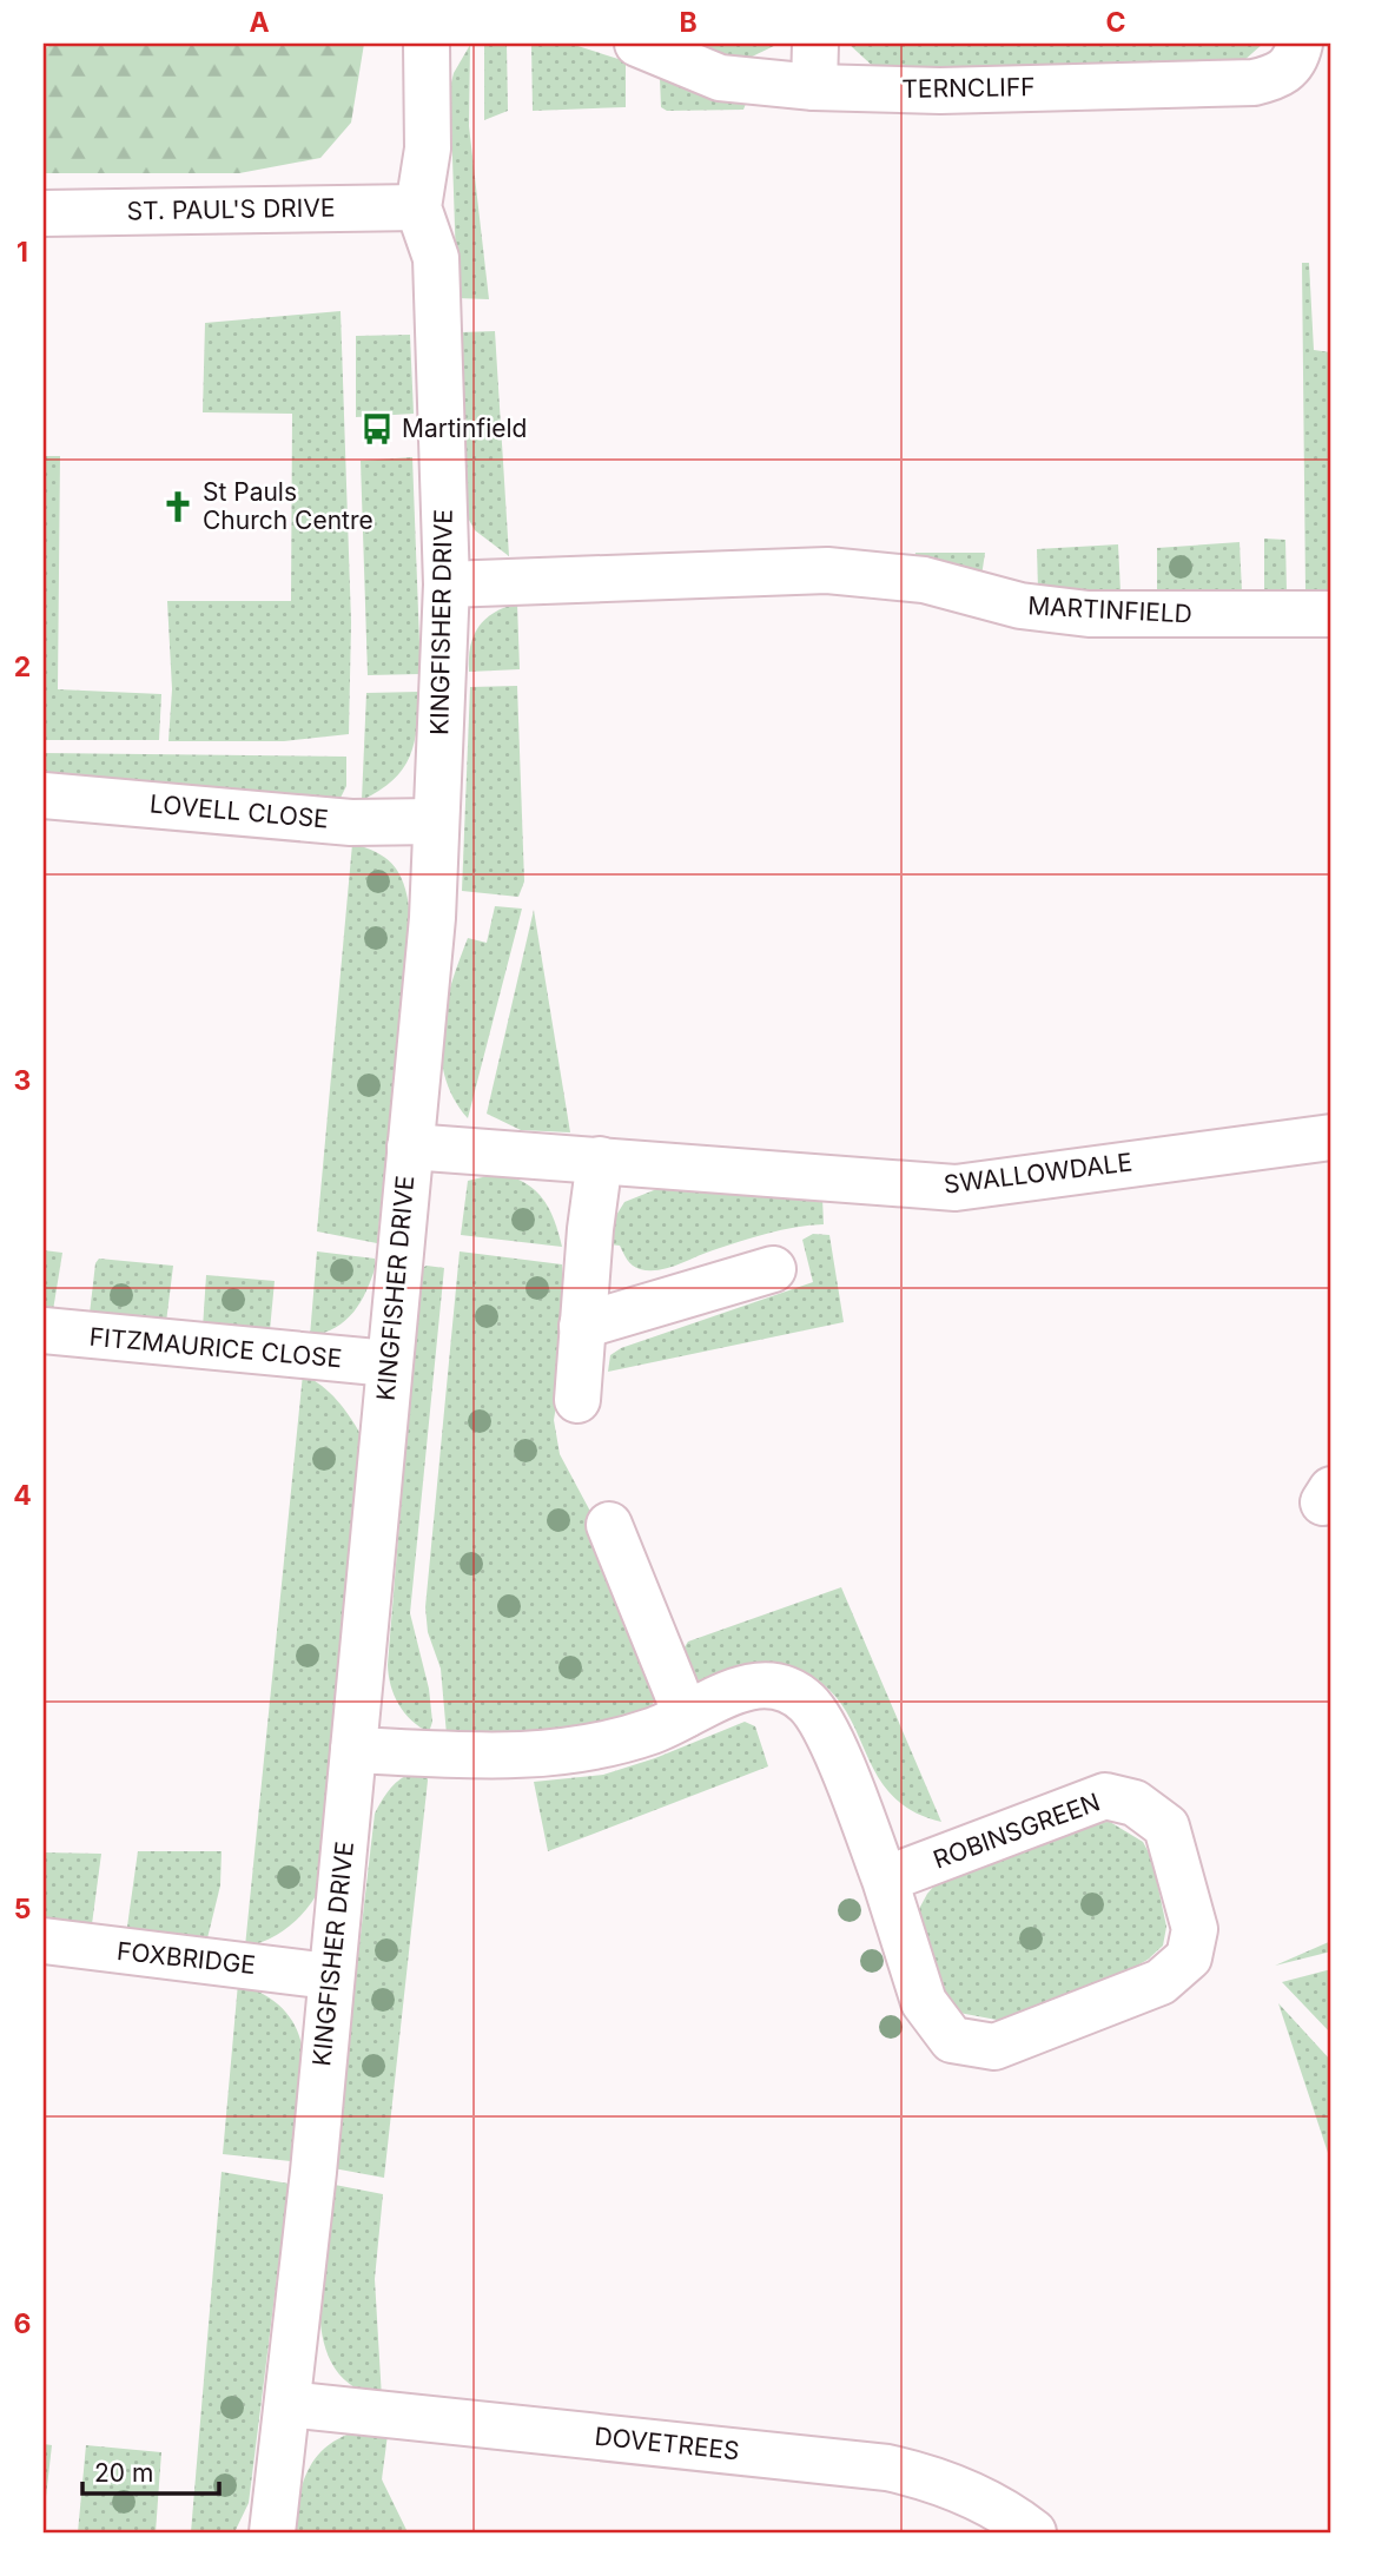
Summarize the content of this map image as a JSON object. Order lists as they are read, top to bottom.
{
  "streets": {
    "street": [
      "TERNCLIFF",
      "ST. PAUL'S DRIVE",
      "MARTINFIELD",
      "KINGFISHER DRIVE",
      "LOVELL CLOSE",
      "SWALLOWDALE",
      "FITZMAURICE CLOSE",
      "ROBINSGREEN",
      "FOXBRIDGE",
      "DOVETREES"
    ]
  },
  "crossings": [
    ["ST. PAUL'S DRIVE", "KINGFISHER DRIVE"],
    ["MARTINFIELD", "KINGFISHER DRIVE"],
    ["KINGFISHER DRIVE", "LOVELL CLOSE"],
    ["KINGFISHER DRIVE", "SWALLOWDALE"],
    ["KINGFISHER DRIVE", "FITZMAURICE CLOSE"],
    ["KINGFISHER DRIVE", "ROBINSGREEN"],
    ["KINGFISHER DRIVE", "FOXBRIDGE"],
    ["KINGFISHER DRIVE", "DOVETREES"]
  ],
  "places": {
    "bus stop": ["Martinfield"],
    "church": ["St Pauls Church Centre"]
  },
  "scale_bar": "20 m",
  "grid": {
    "columns": ["A", "B", "C"],
    "rows": [
      "1",
      "2",
      "3",
      "4",
      "5",
      "6"
    ]
  }
}
